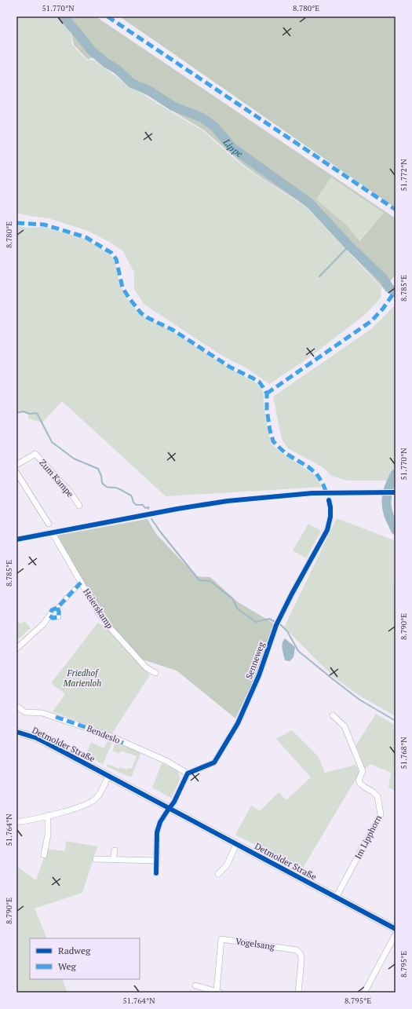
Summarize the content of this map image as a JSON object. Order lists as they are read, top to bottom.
{
  "streets": {
    "street": [
      "Zum Kampe",
      "Heierskamp",
      "Senneweg",
      "Bendeslo",
      "Detmolder Straße",
      "Im Lipphorn",
      "Vogelsang"
    ]
  },
  "crossings": [
    ["Senneweg", "Bendeslo"],
    ["Detmolder Straße", "Im Lipphorn"]
  ],
  "water": ["Lippe"],
  "parks": ["Friedhof Marienloh"],
  "legend": ["Radweg", "Weg"],
  "coordinates": [
    "51.770°N",
    "8.780°E",
    "51.772°N",
    "8.785°E",
    "8.790°E",
    "51.768°N",
    "51.764°N",
    "8.795°E"
  ]
}
